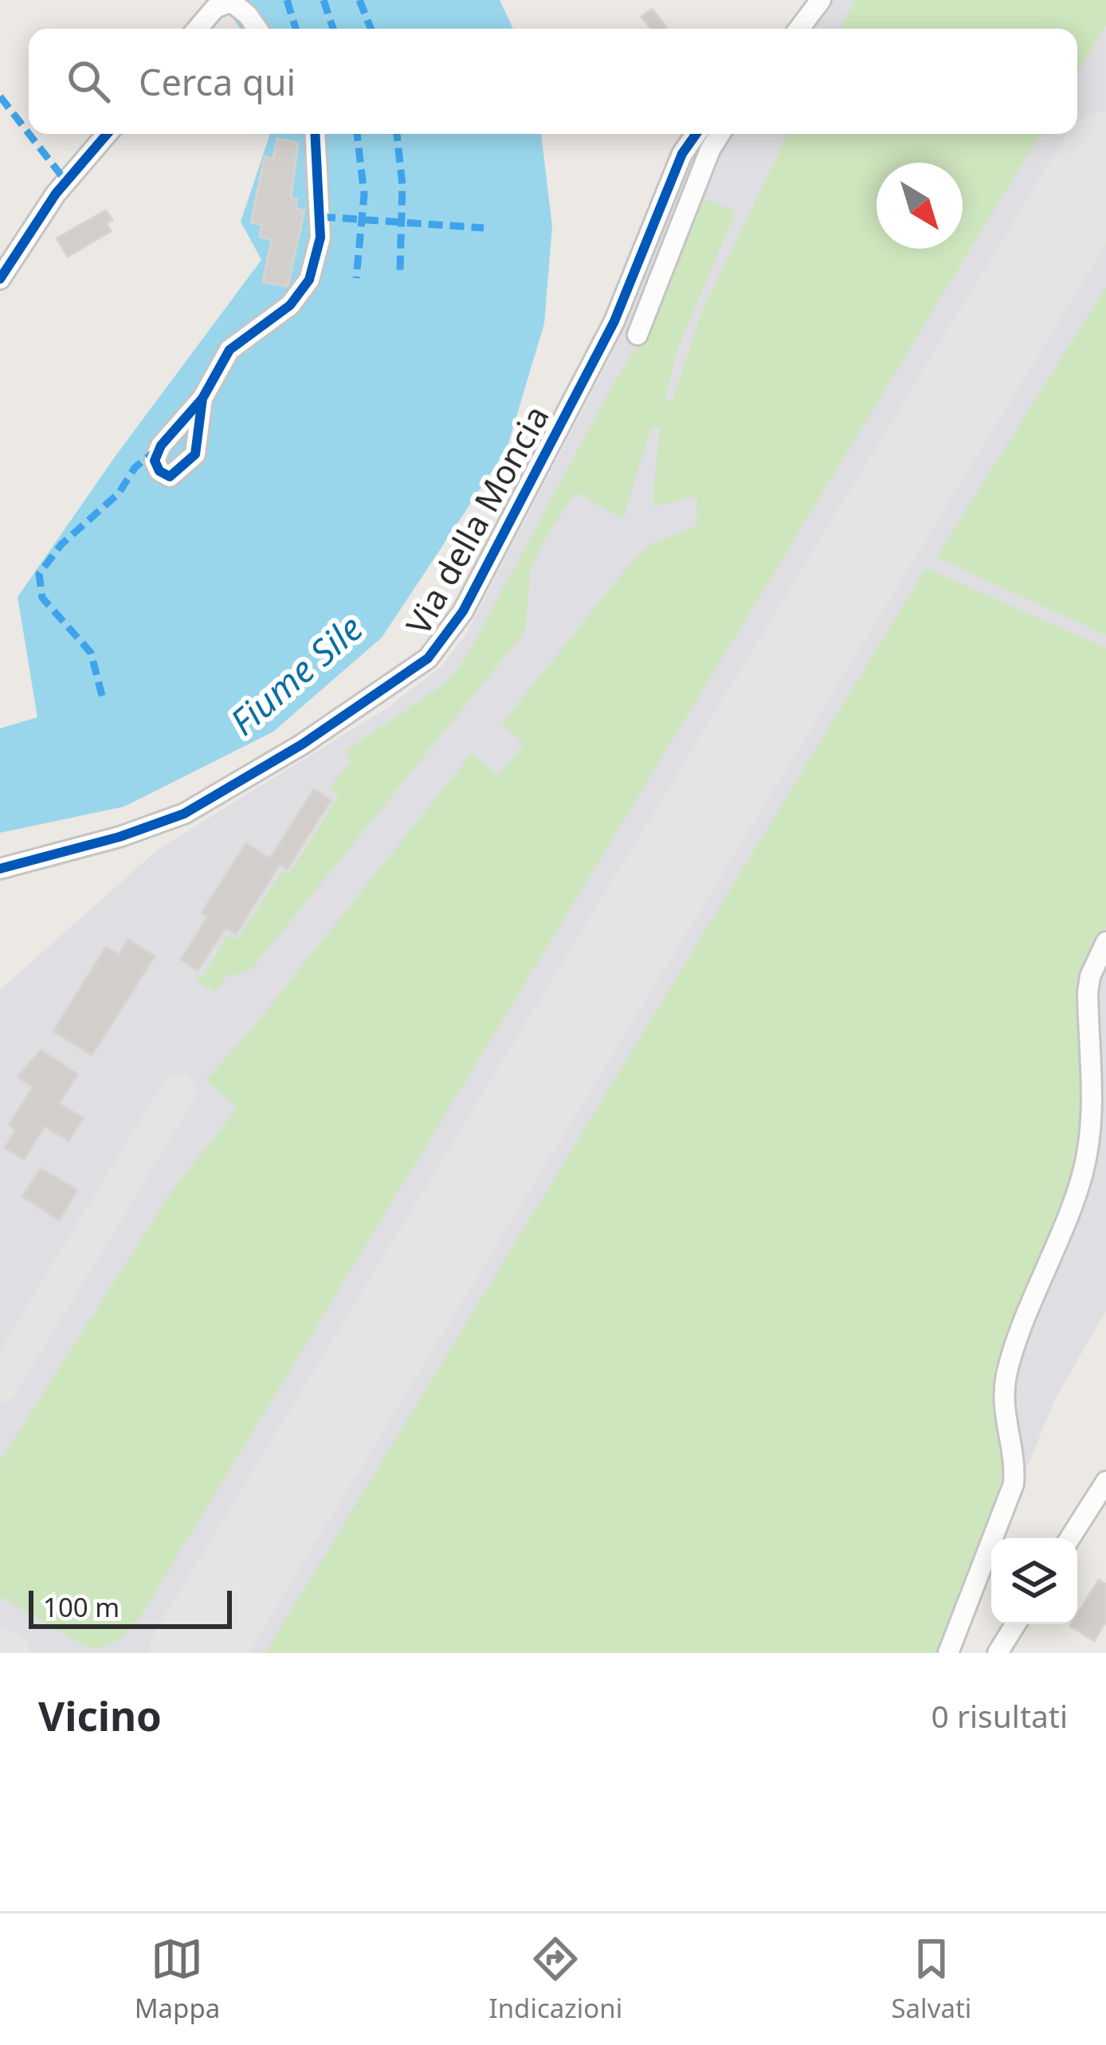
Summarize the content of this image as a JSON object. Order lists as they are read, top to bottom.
{
  "streets": {
    "street": ["Via della Moncia"]
  },
  "water": ["Fiume Sile"],
  "scale_bar": "100 m",
  "north": "bottom right",
  "page": {
    "search": "Cerca qui",
    "scale": "100 m",
    "heading": ["Vicino", "0 risultati"],
    "nav": ["Mappa", "Indicazioni", "Salvati"]
  }
}
